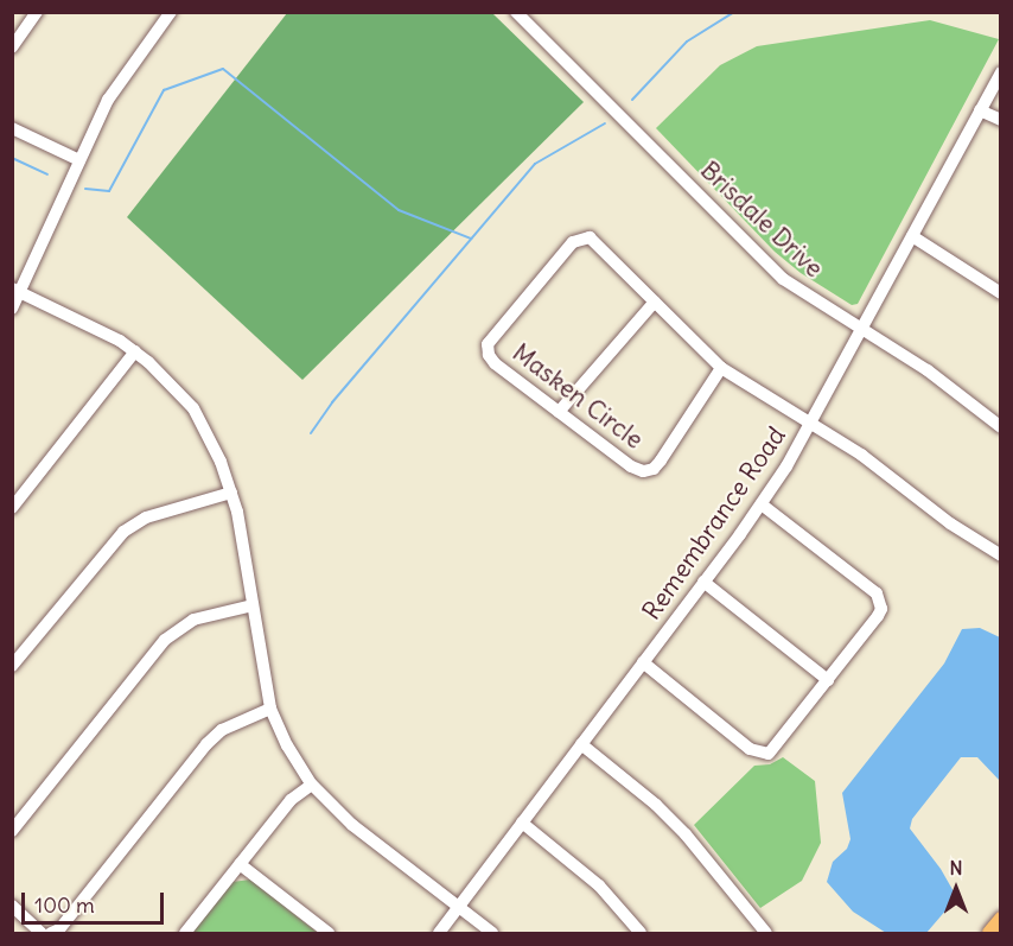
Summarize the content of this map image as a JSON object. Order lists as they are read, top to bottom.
{
  "streets": {
    "street": ["Brisdale Drive", "Masken Circle", "Remembrance Road"]
  },
  "crossings": [
    ["Brisdale Drive", "Remembrance Road"],
    ["Masken Circle", "Remembrance Road"]
  ],
  "scale_bar": "100 m",
  "north": "top"
}
